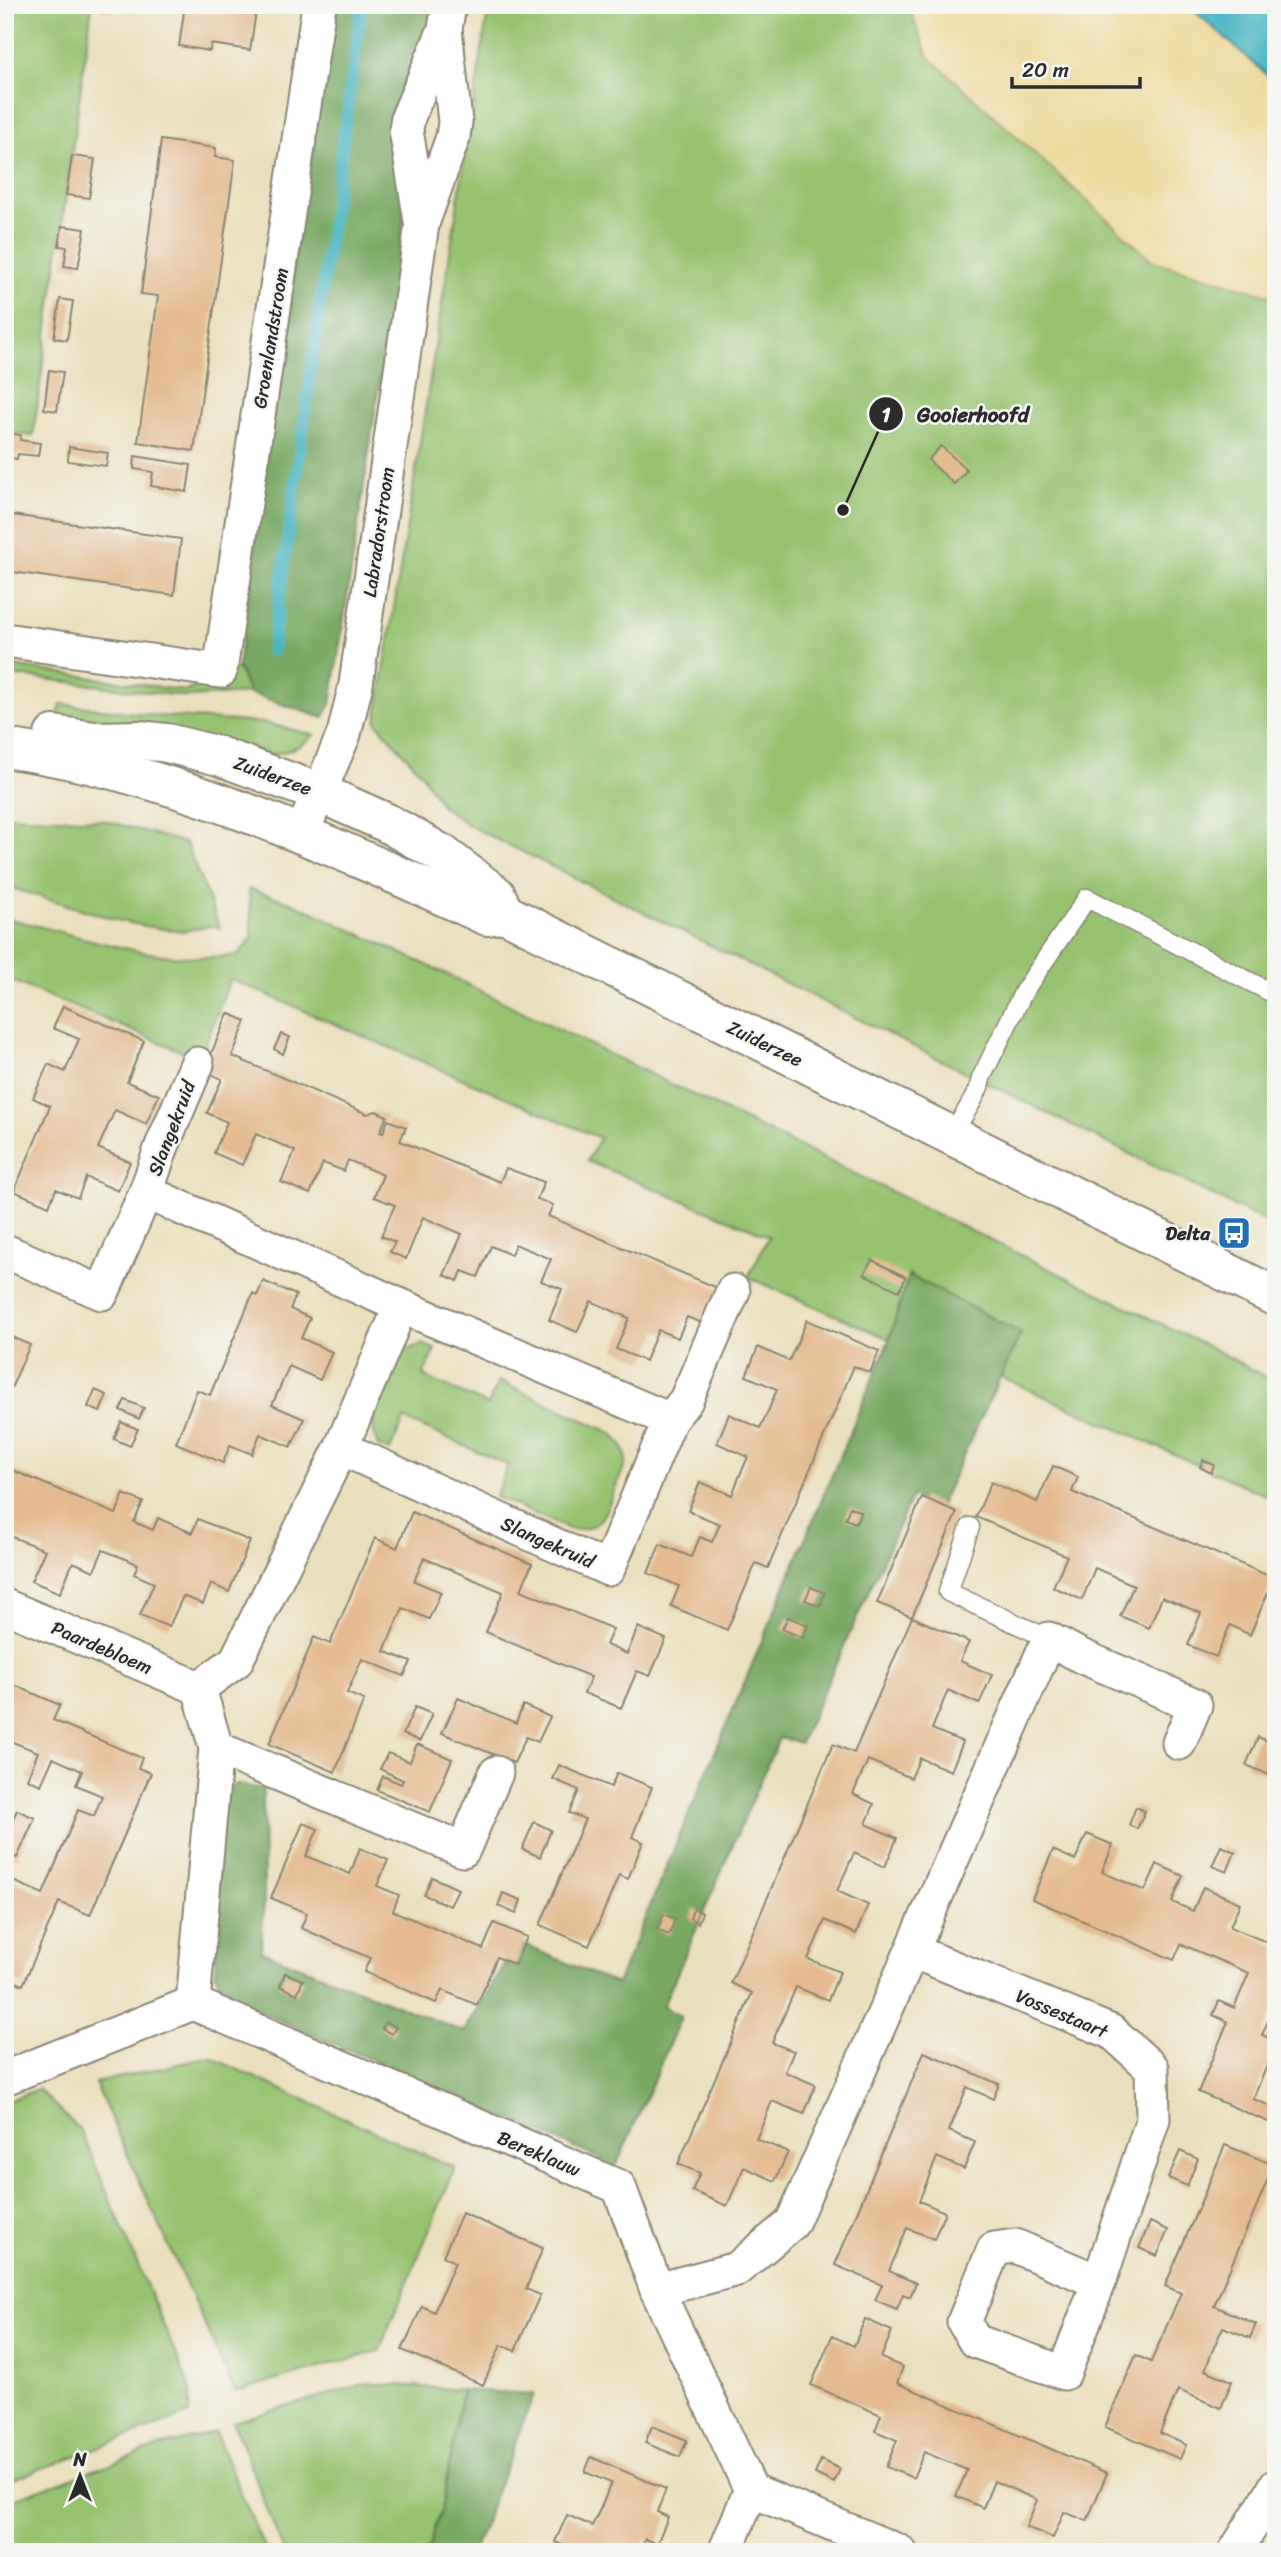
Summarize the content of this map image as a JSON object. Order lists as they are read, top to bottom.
{
  "streets": {
    "street": [
      "Groenlandstroom",
      "Labradorstroom",
      "Zuiderzee",
      "Slangekruid",
      "Paardebloem",
      "Vossestaart",
      "Bereklauw"
    ]
  },
  "crossings": [
    ["Labradorstroom", "Zuiderzee"]
  ],
  "places": {
    "other": ["Gooierhoofd"],
    "bus stop": ["Delta"]
  },
  "scale_bar": "20 m",
  "north": "top"
}
